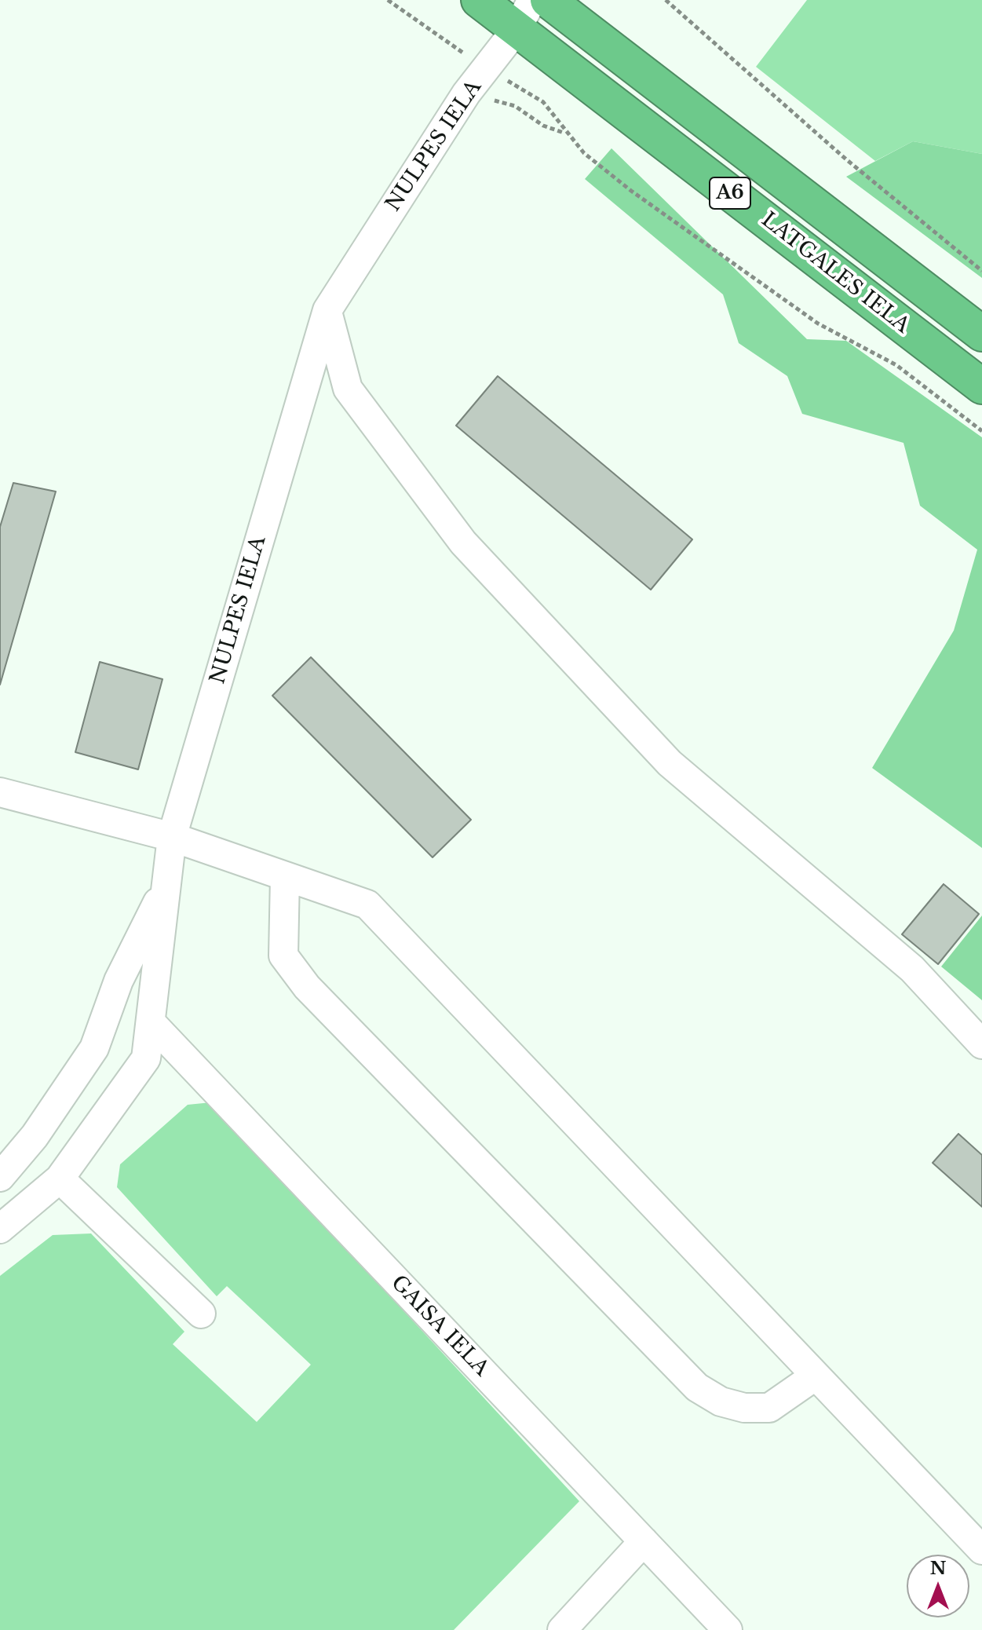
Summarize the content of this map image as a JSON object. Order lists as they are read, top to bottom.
{
  "streets": {
    "highway": ["A6", "LATGALES IELA"],
    "street": ["NULPES IELA", "GAISA IELA"]
  },
  "crossings": [
    ["NULPES IELA", "LATGALES IELA"],
    ["NULPES IELA", "GAISA IELA"]
  ],
  "north": "top"
}
